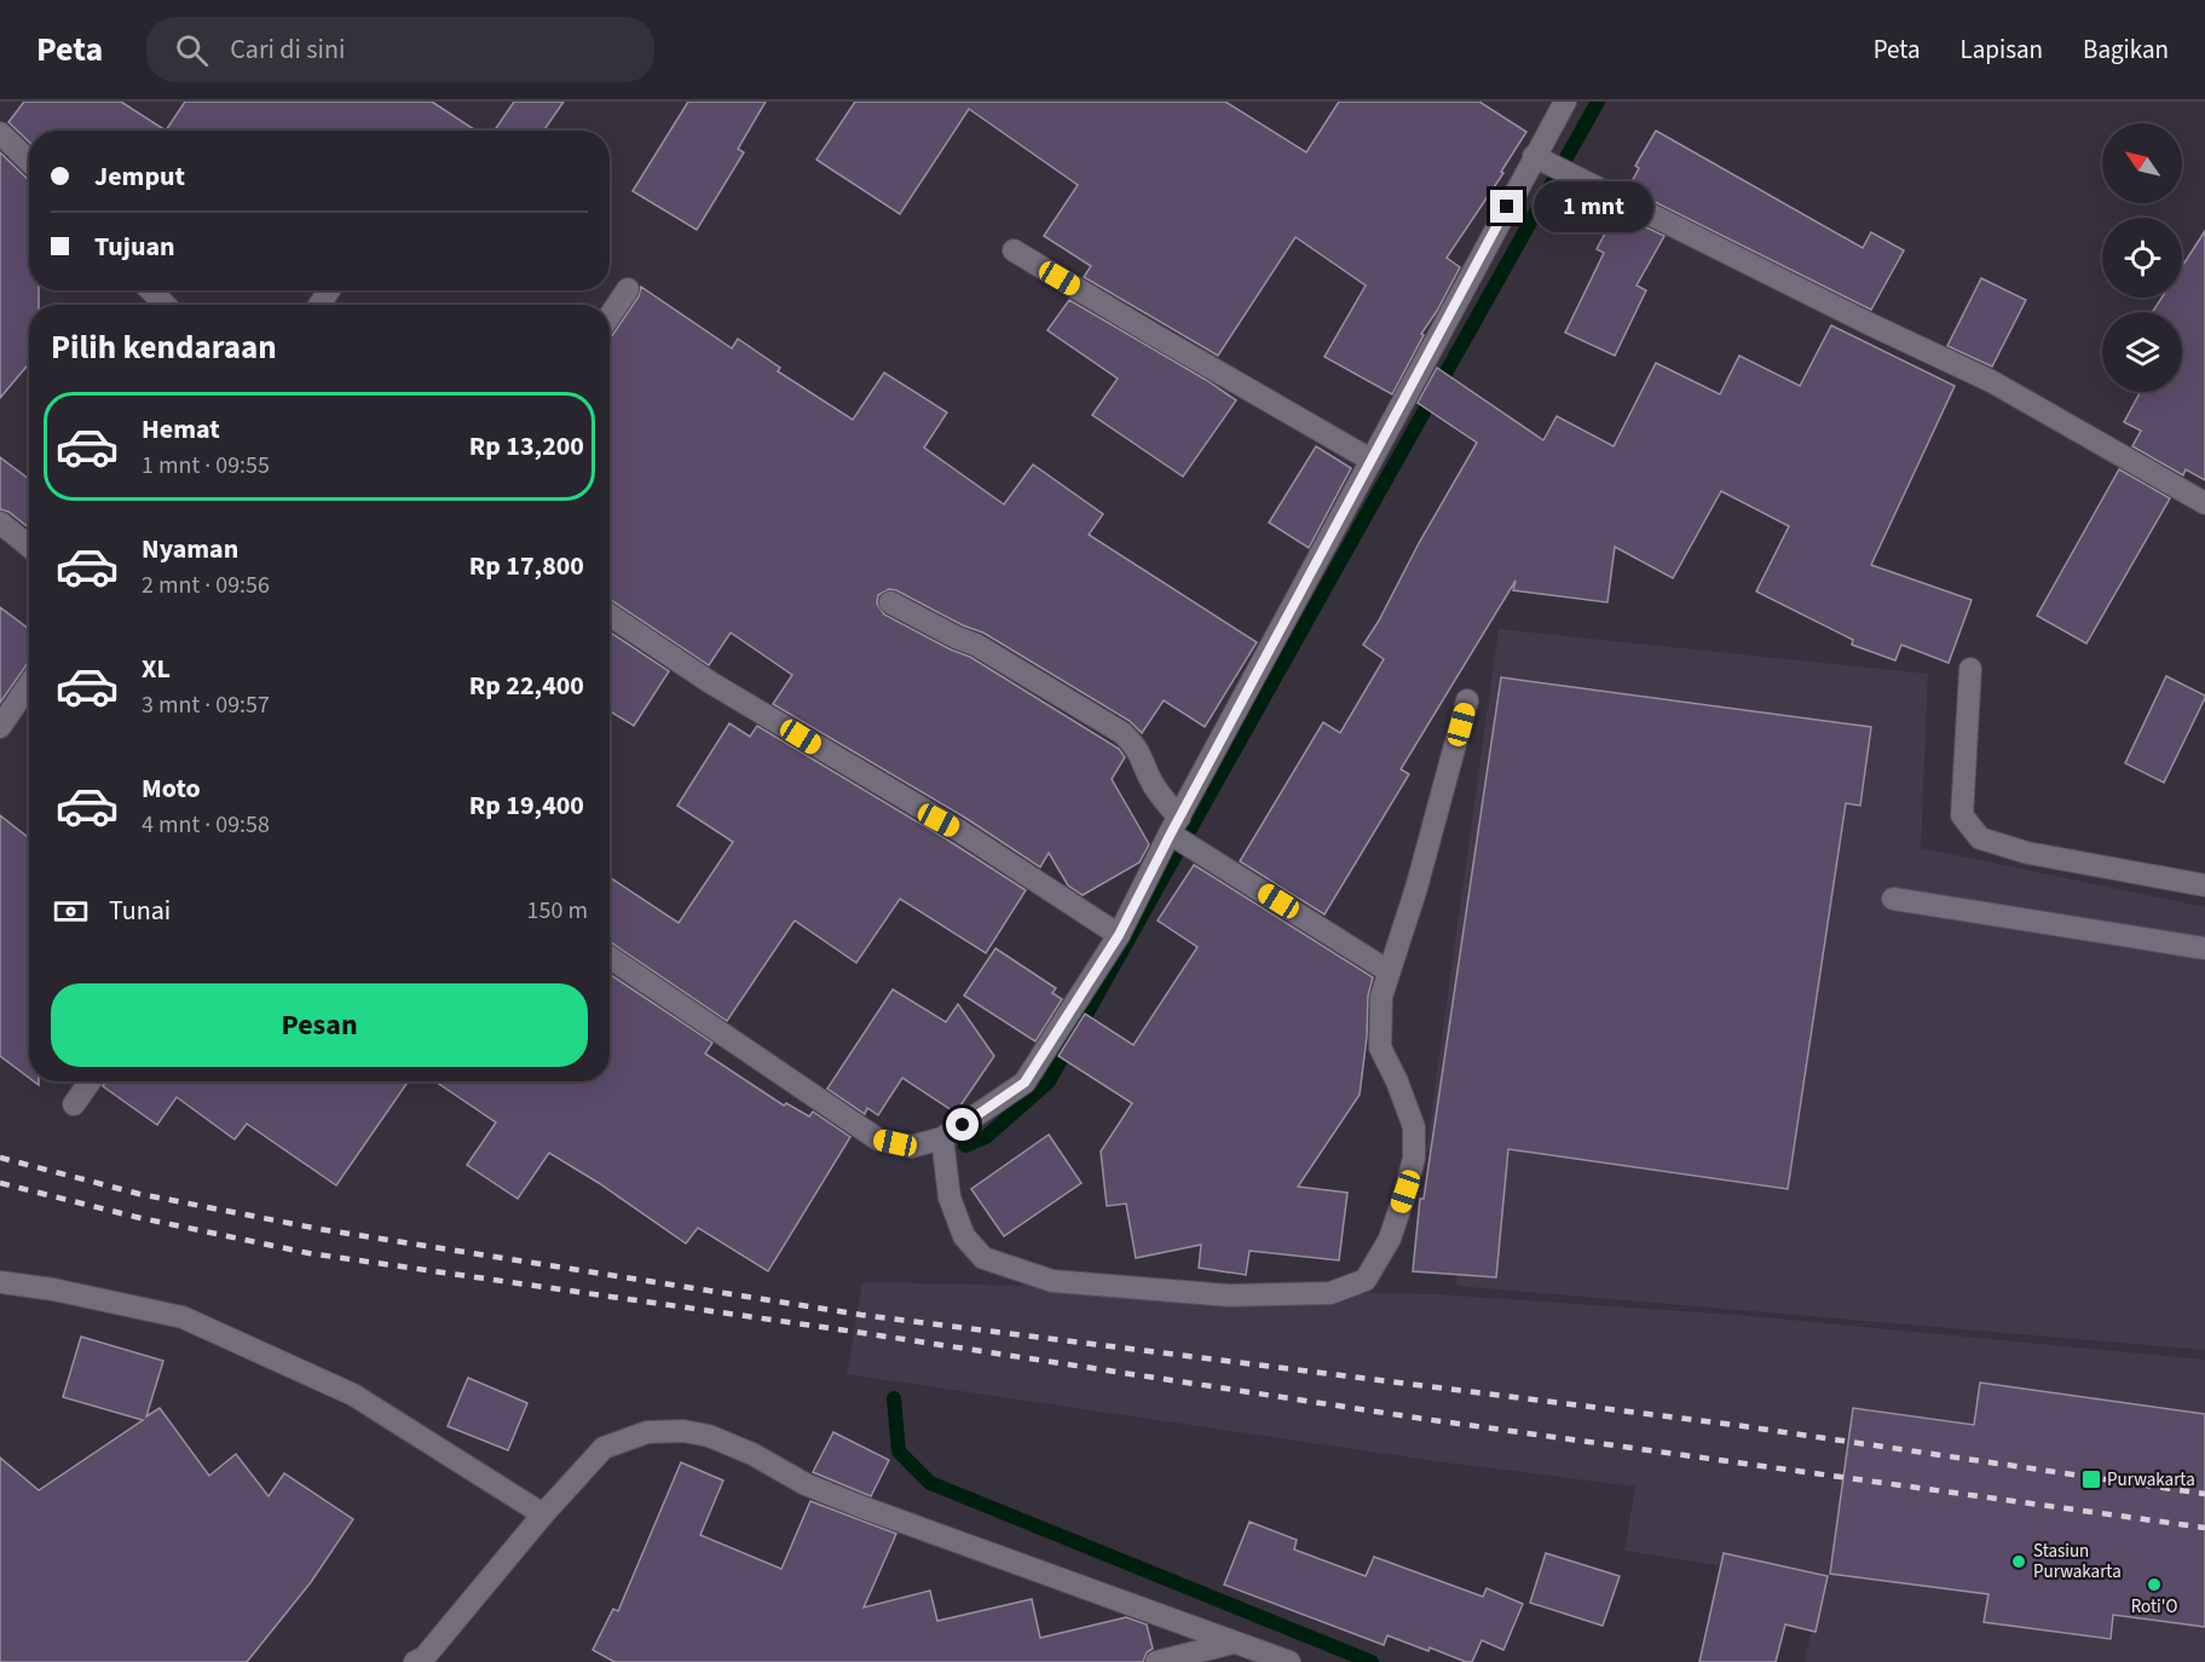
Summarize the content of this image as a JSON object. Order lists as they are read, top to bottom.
{
  "places": {
    "transit": ["Purwakarta"],
    "other": ["Stasiun Purwakarta", "Roti'O"]
  },
  "north": "top left",
  "page": {
    "header": "Peta",
    "search": "Cari di sini",
    "nav": ["Peta", "Lapisan", "Bagikan"],
    "banner": ["Jemput", "Tujuan"],
    "bubble": "1 mnt",
    "heading": "Pilih kendaraan",
    "list": [
      {
        "name": "Hemat",
        "note": "1 mnt · 09:55",
        "value": "Rp 13,200"
      },
      {
        "name": "Nyaman",
        "note": "2 mnt · 09:56",
        "value": "Rp 17,800"
      },
      {
        "name": "XL",
        "note": "3 mnt · 09:57",
        "value": "Rp 22,400"
      },
      {
        "name": "Moto",
        "note": "4 mnt · 09:58",
        "value": "Rp 19,400"
      }
    ],
    "pay": ["Tunai", "150 m"],
    "buttons": "Pesan"
  }
}
